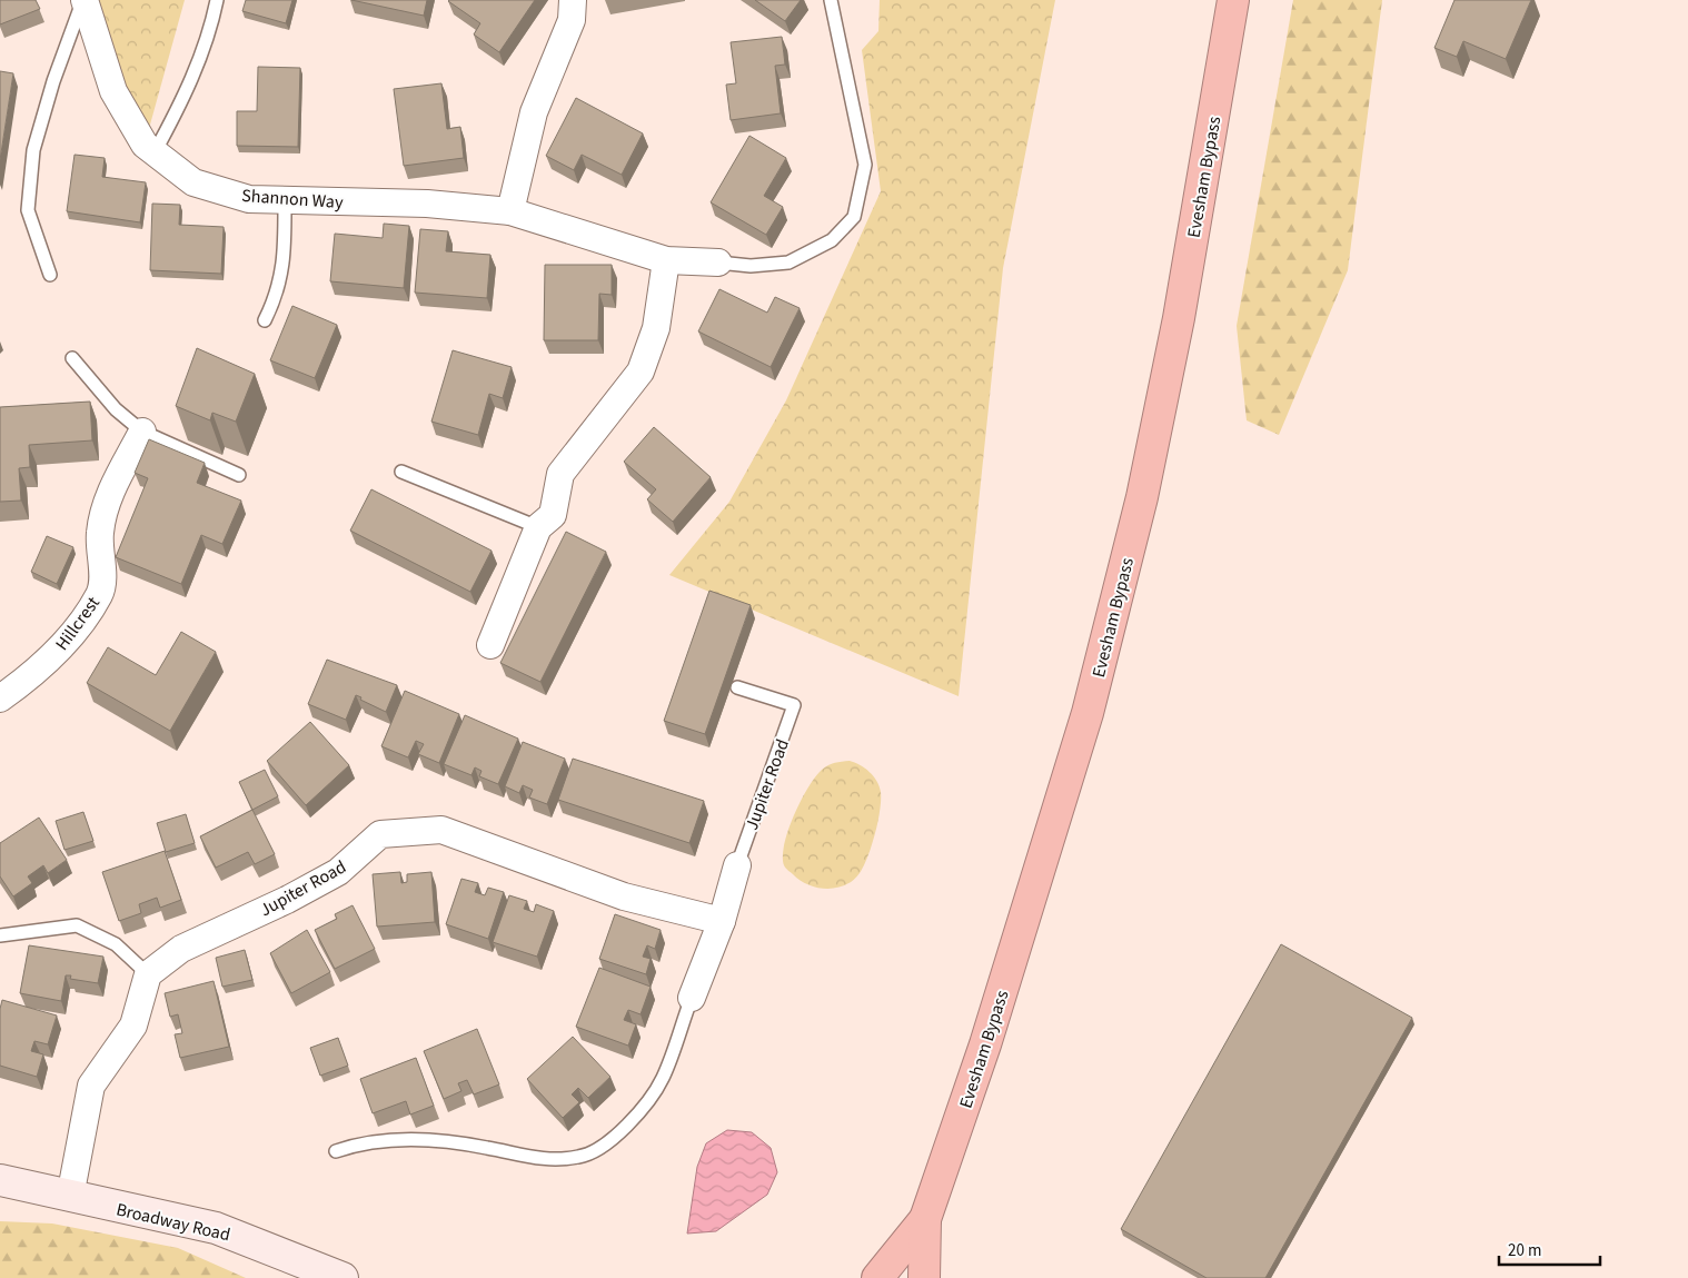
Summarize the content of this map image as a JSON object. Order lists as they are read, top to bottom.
{
  "streets": {
    "highway": ["Evesham Bypass"],
    "street": [
      "Shannon Way",
      "Hillcrest",
      "Jupiter Road",
      "Broadway Road"
    ]
  },
  "scale_bar": "20 m"
}
